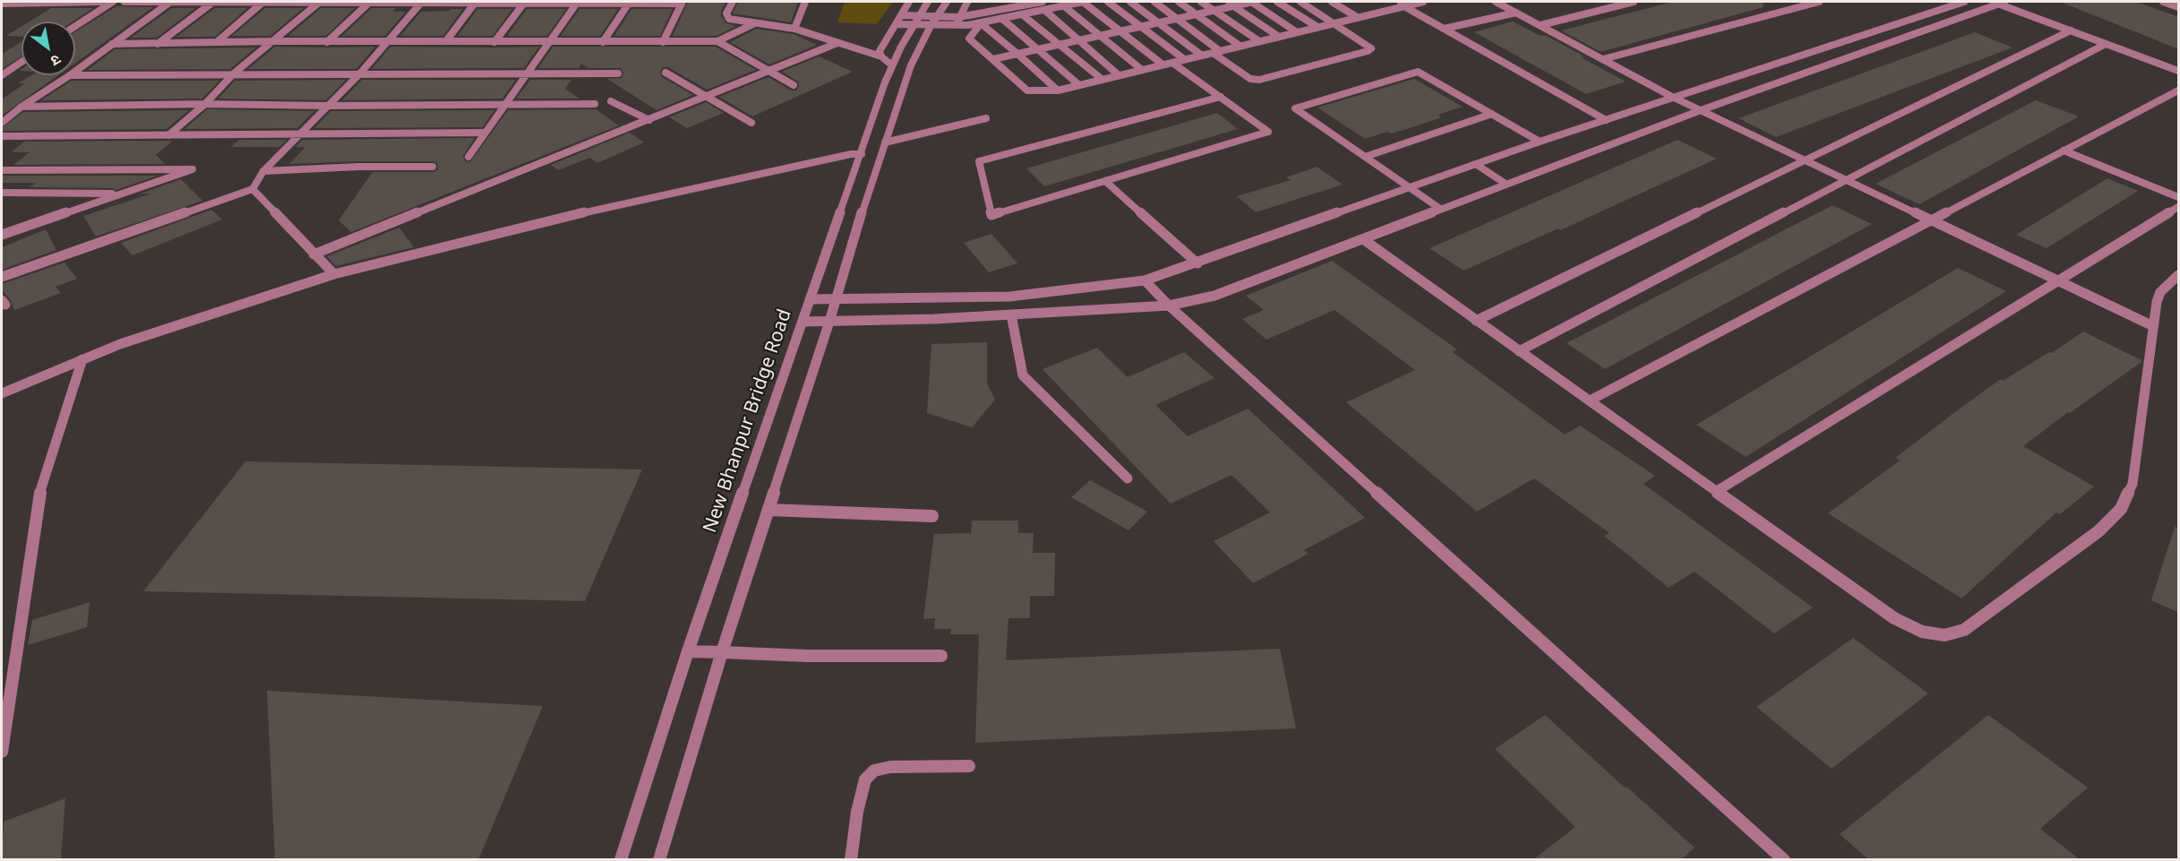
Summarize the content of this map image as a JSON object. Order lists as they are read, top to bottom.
{
  "streets": {
    "street": ["New Bhanpur Bridge Road"]
  },
  "north": "bottom right"
}
